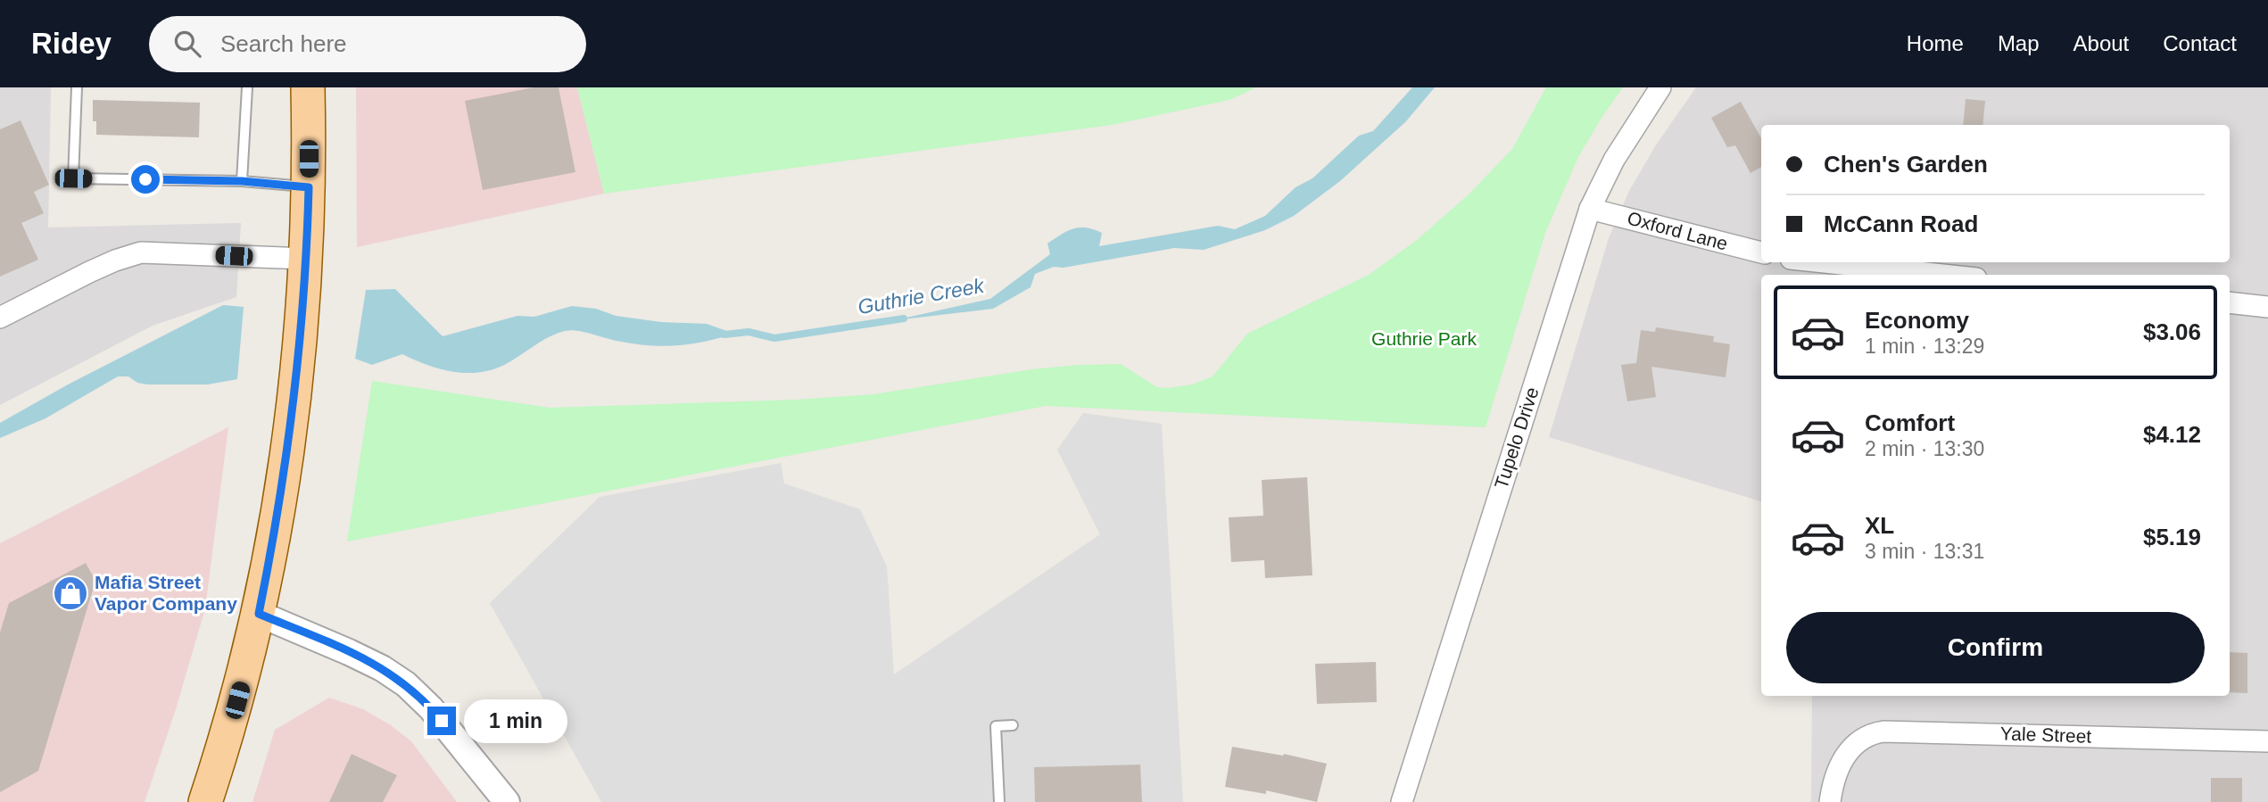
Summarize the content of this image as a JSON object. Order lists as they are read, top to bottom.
{
  "streets": {
    "street": ["Oxford Lane", "Tupelo Drive", "Yale Street"]
  },
  "crossings": [
    ["Oxford Lane", "Tupelo Drive"]
  ],
  "water": ["Guthrie Creek"],
  "parks": ["Guthrie Park"],
  "places": {
    "shop": ["Mafia Street Vapor Company"]
  },
  "page": {
    "header": "Ridey",
    "search": "Search here",
    "nav": [
      "Home",
      "Map",
      "About",
      "Contact"
    ],
    "banner": ["Chen's Garden", "McCann Road"],
    "list": [
      {
        "name": "Economy",
        "note": "1 min · 13:29",
        "value": "$3.06"
      },
      {
        "name": "Comfort",
        "note": "2 min · 13:30",
        "value": "$4.12"
      },
      {
        "name": "XL",
        "note": "3 min · 13:31",
        "value": "$5.19"
      }
    ],
    "buttons": "Confirm",
    "bubble": "1 min"
  }
}
